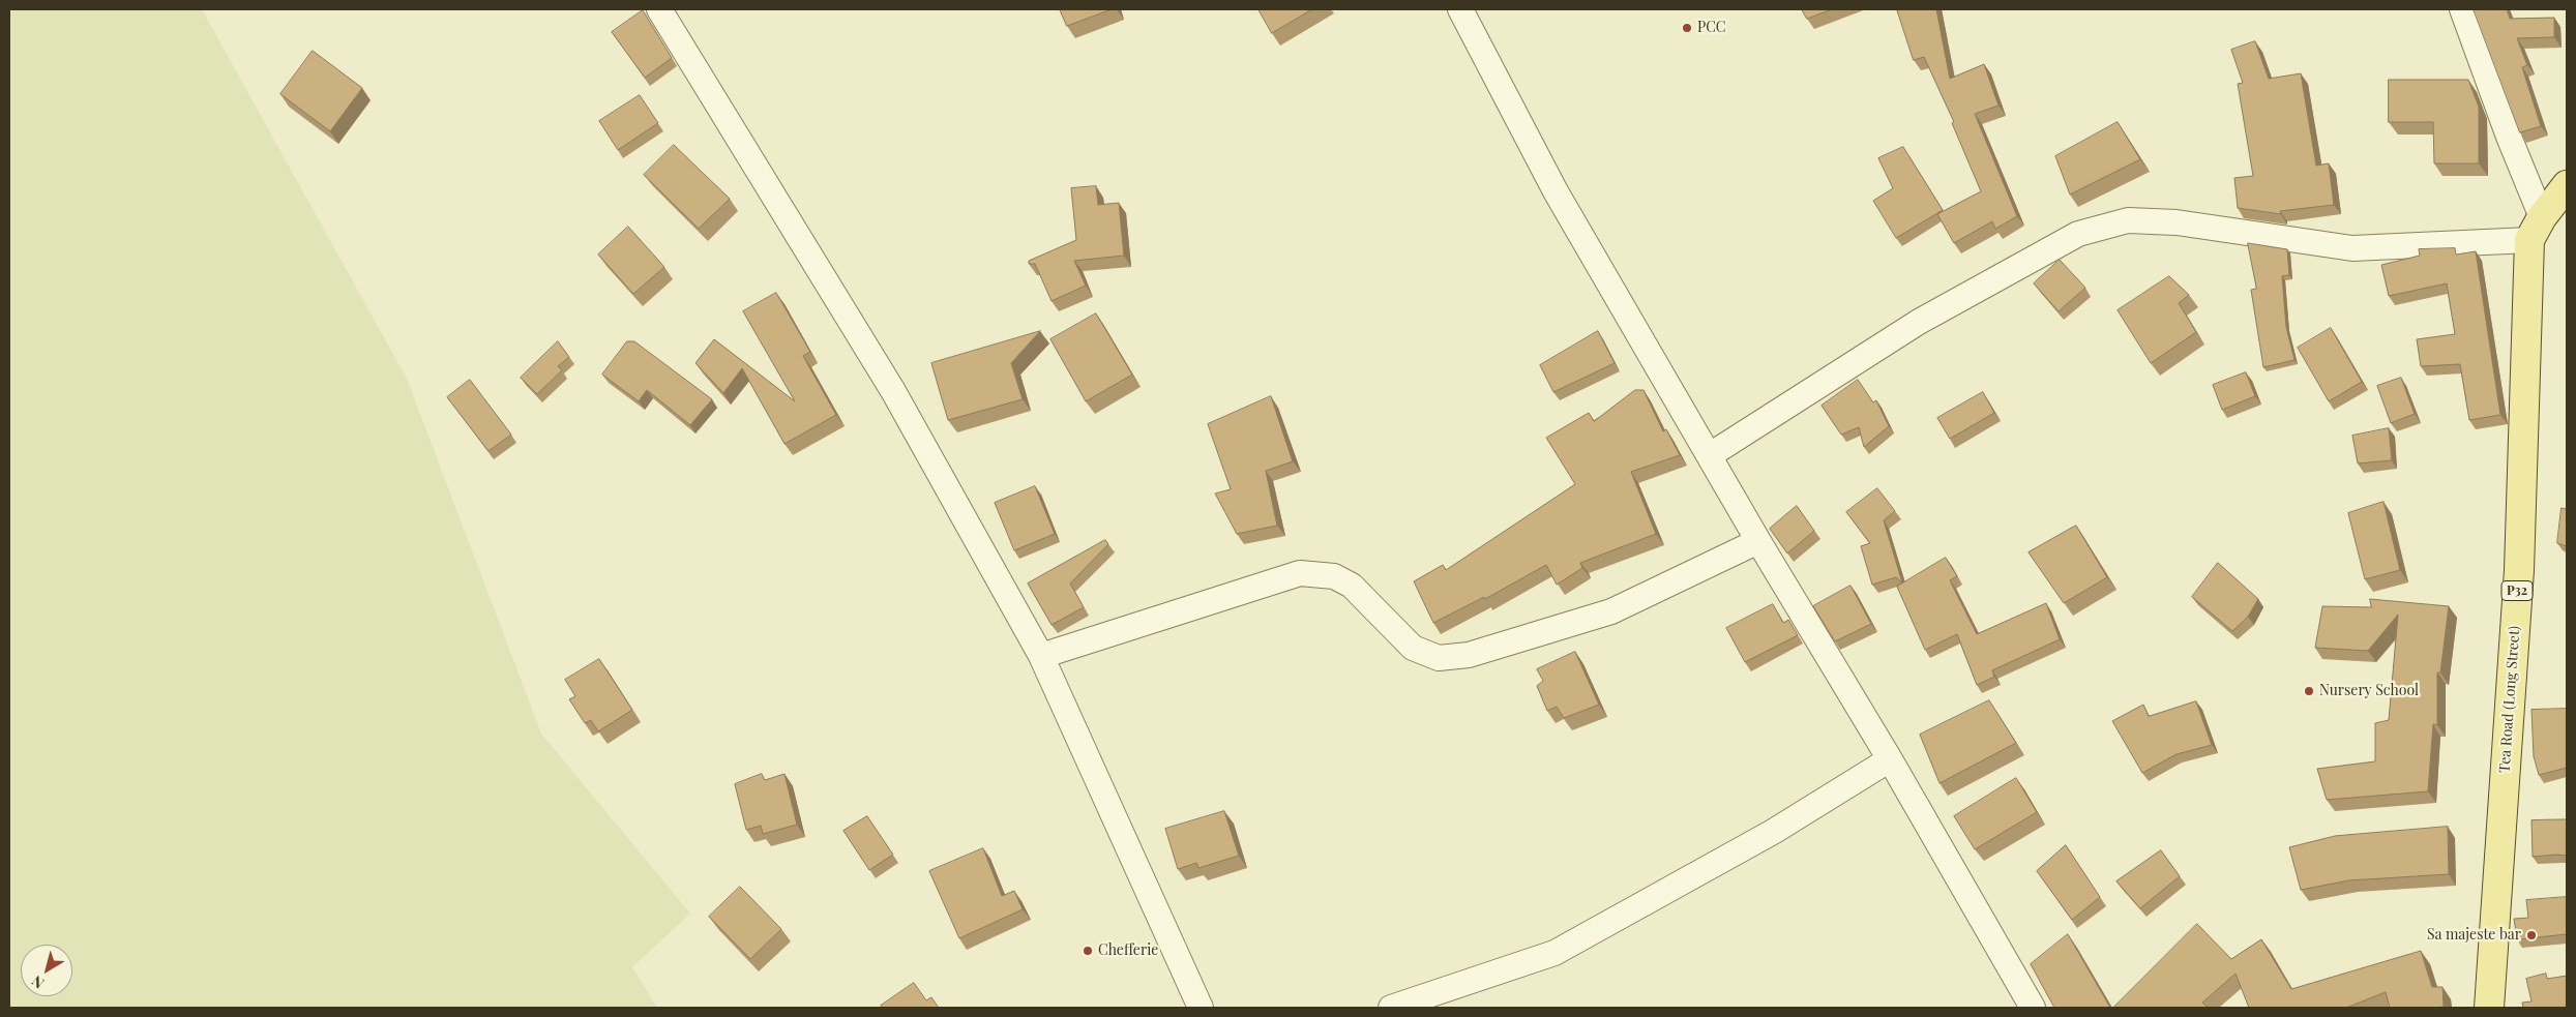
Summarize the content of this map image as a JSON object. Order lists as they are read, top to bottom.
{
  "streets": {
    "main road": ["P32", "Tea Road (Long Street)"]
  },
  "places": [
    "PCC",
    "Nursery School",
    "Sa majeste bar",
    "Chefferie"
  ],
  "north": "bottom left"
}
